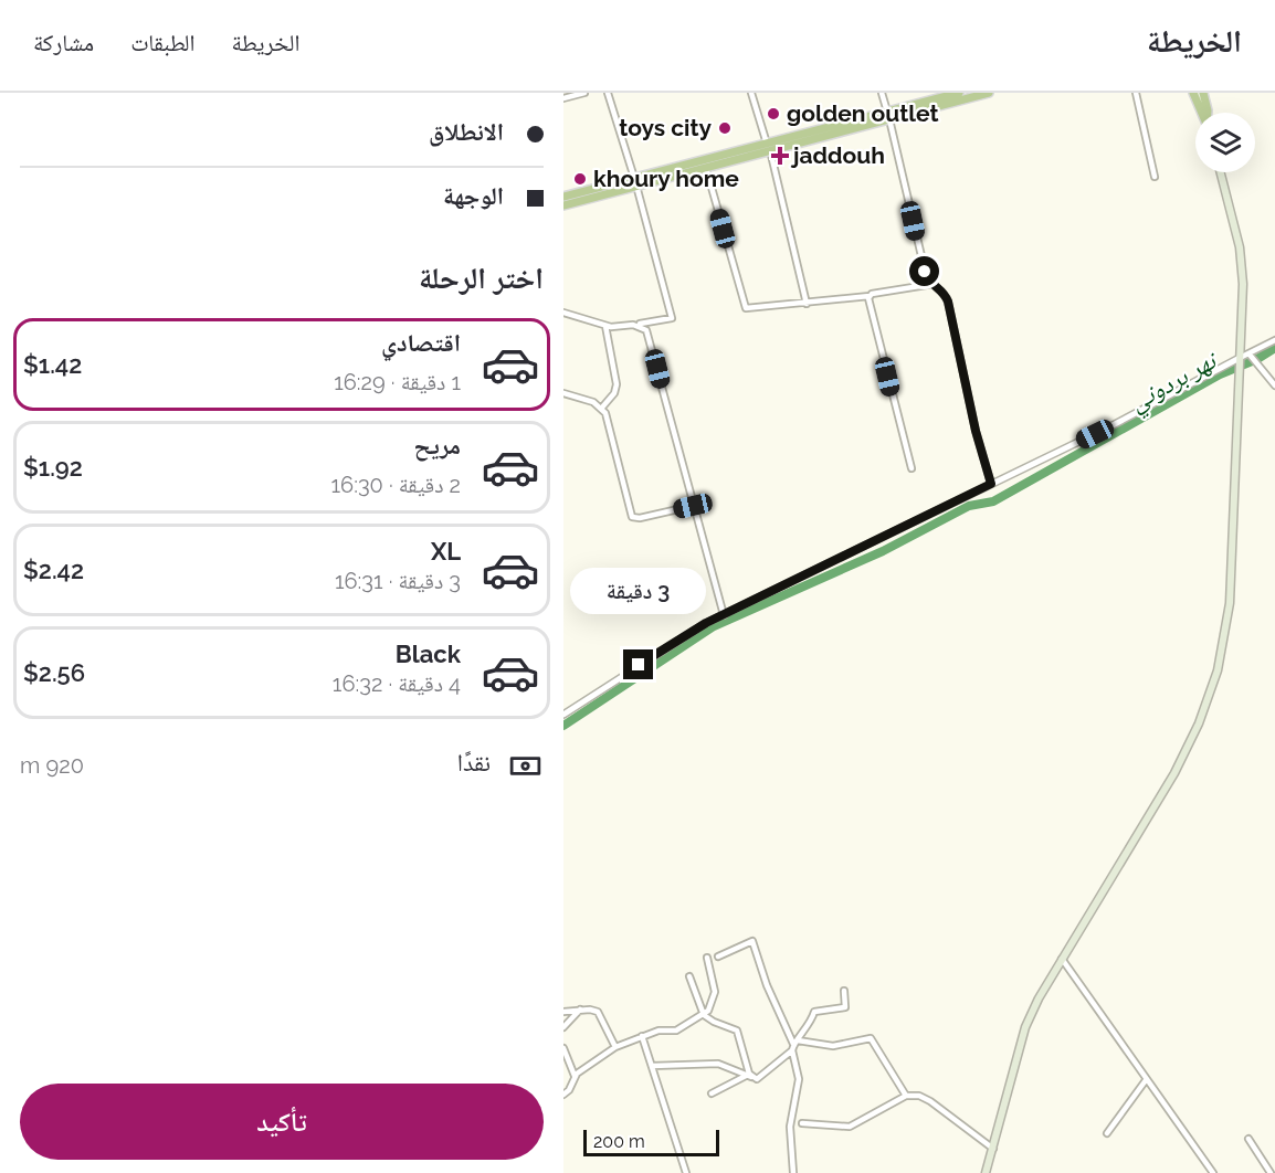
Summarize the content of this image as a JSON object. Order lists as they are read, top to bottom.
{
  "water": ["نهر بردوني"],
  "places": {
    "other": ["golden outlet", "toys city", "khoury home"],
    "health": ["jaddouh"]
  },
  "scale_bar": "200 m",
  "page": {
    "header": "الخريطة",
    "nav": ["الخريطة", "الطبقات", "مشاركة"],
    "banner": ["الانطلاق", "الوجهة"],
    "heading": "اختر الرحلة",
    "list": [
      {
        "name": "اقتصادي",
        "note": "1 دقيقة · 16:29",
        "value": "$1.42"
      },
      {
        "name": "مريح",
        "note": "2 دقيقة · 16:30",
        "value": "$1.92"
      },
      {
        "name": "XL",
        "note": "3 دقيقة · 16:31",
        "value": "$2.42"
      },
      {
        "name": "Black",
        "note": "4 دقيقة · 16:32",
        "value": "$2.56"
      }
    ],
    "bubble": "3 دقيقة",
    "pay": ["نقدًا", "920 m"],
    "buttons": "تأكيد",
    "scale": "200 m"
  }
}
